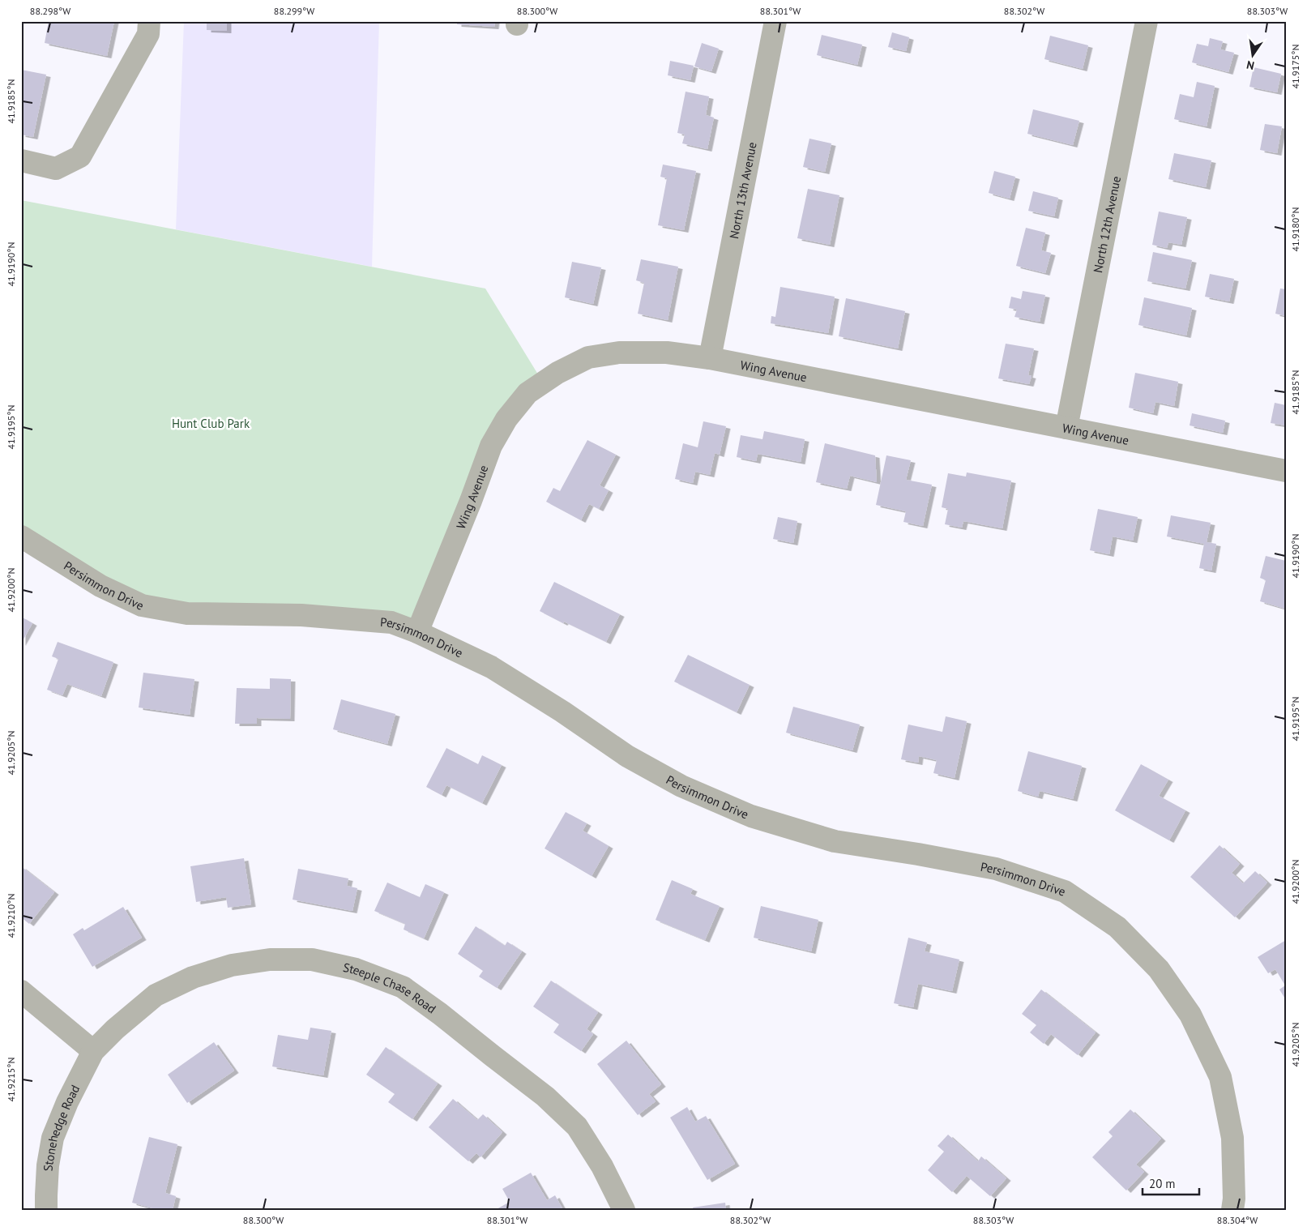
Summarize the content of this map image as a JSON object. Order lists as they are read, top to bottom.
{
  "streets": {
    "street": [
      "North 13th Avenue",
      "North 12th Avenue",
      "Wing Avenue",
      "Persimmon Drive",
      "Steeple Chase Road",
      "Stonehedge Road"
    ]
  },
  "crossings": [
    ["North 13th Avenue", "Wing Avenue"],
    ["North 12th Avenue", "Wing Avenue"],
    ["Wing Avenue", "Persimmon Drive"],
    ["Steeple Chase Road", "Stonehedge Road"]
  ],
  "parks": ["Hunt Club Park"],
  "scale_bar": "20 m",
  "north": "bottom",
  "coordinates": [
    "88.298°W",
    "88.299°W",
    "88.300°W",
    "88.301°W",
    "88.302°W",
    "88.303°W",
    "41.9175°N",
    "41.9185°N",
    "41.9180°N",
    "41.9190°N",
    "41.9195°N",
    "41.9200°N",
    "41.9205°N",
    "41.9210°N",
    "41.9215°N",
    "88.304°W"
  ]
}
